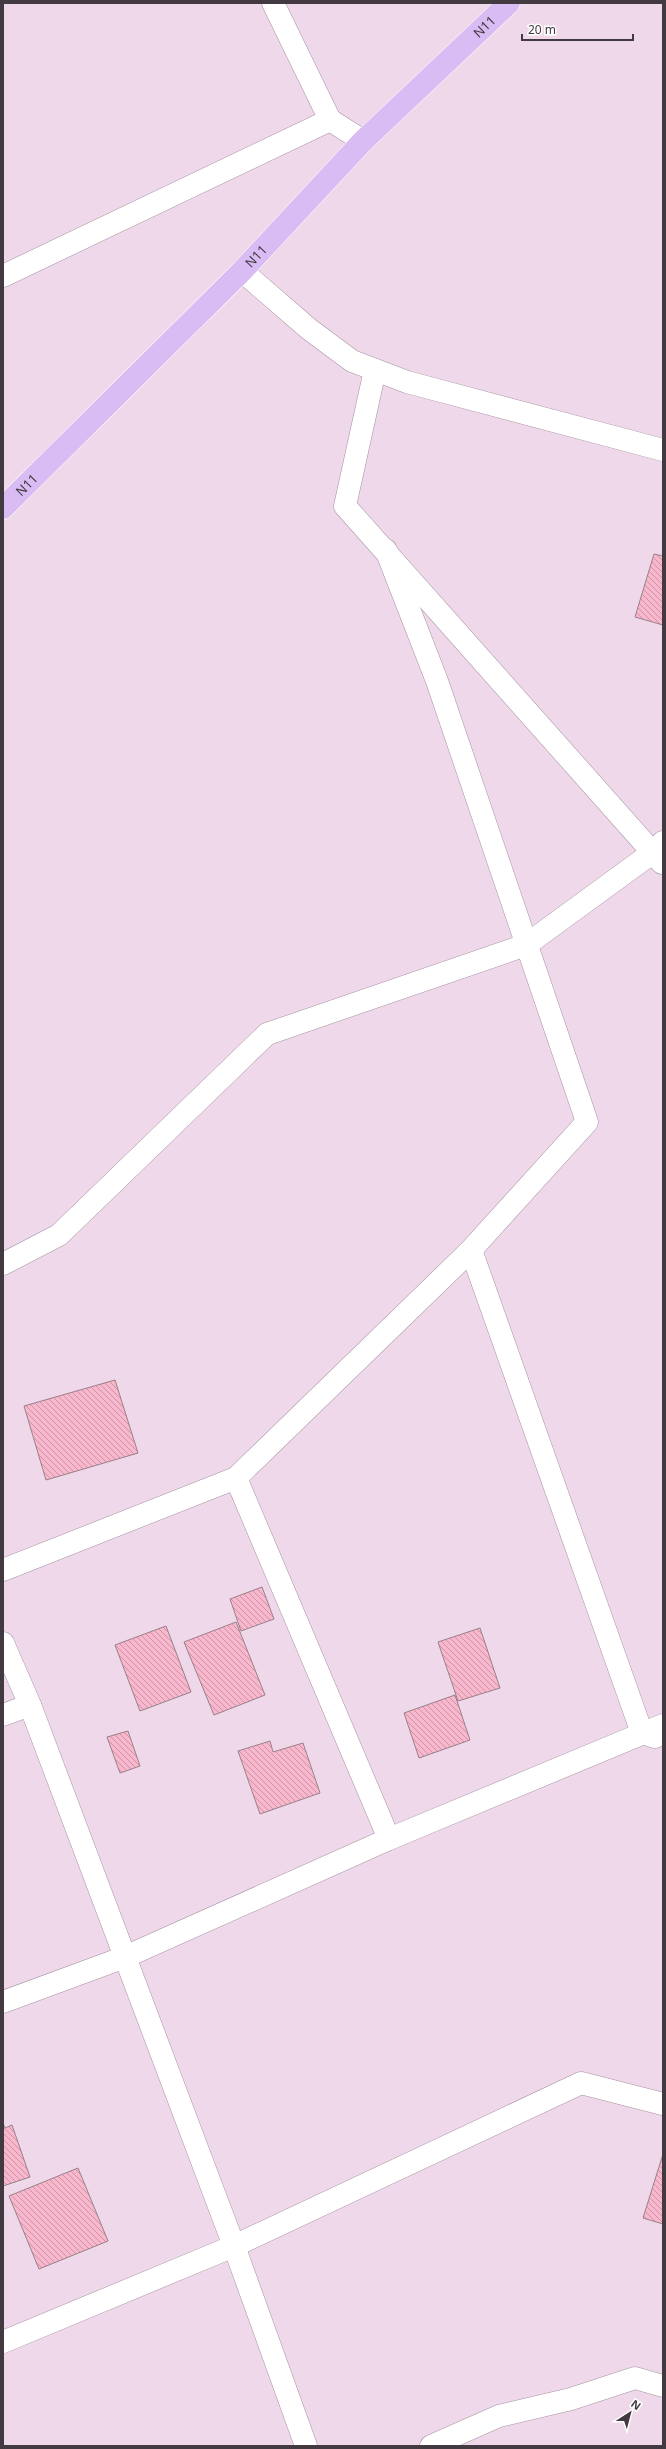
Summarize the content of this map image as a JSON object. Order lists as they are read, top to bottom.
{
  "streets": {
    "main road": ["N11"]
  },
  "scale_bar": "20 m",
  "north": "top right"
}
